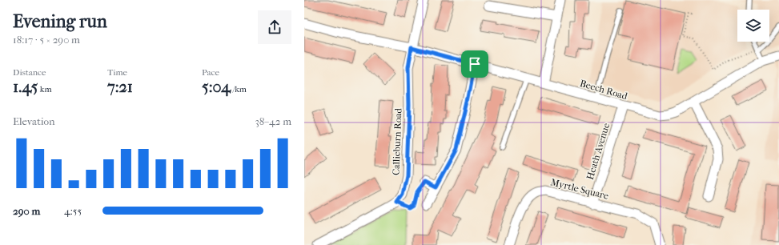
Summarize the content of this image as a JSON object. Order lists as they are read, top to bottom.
{
  "streets": {
    "street": [
      "Beech Road",
      "Callieburn Road",
      "Heath Avenue",
      "Myrtle Square"
    ]
  },
  "crossings": [
    ["Beech Road", "Callieburn Road"],
    ["Beech Road", "Heath Avenue"],
    ["Heath Avenue", "Myrtle Square"]
  ],
  "page": {
    "heading": ["Evening run", "18:17 · 5 × 290 m"],
    "stats": [
      ["Distance", "1.45 km"],
      ["Time", "7:21"],
      ["Pace", "5:04 /km"]
    ],
    "chart": ["Elevation", "38–42 m"],
    "list": [
      {
        "name": "290 m",
        "note": "4:55"
      }
    ]
  }
}
